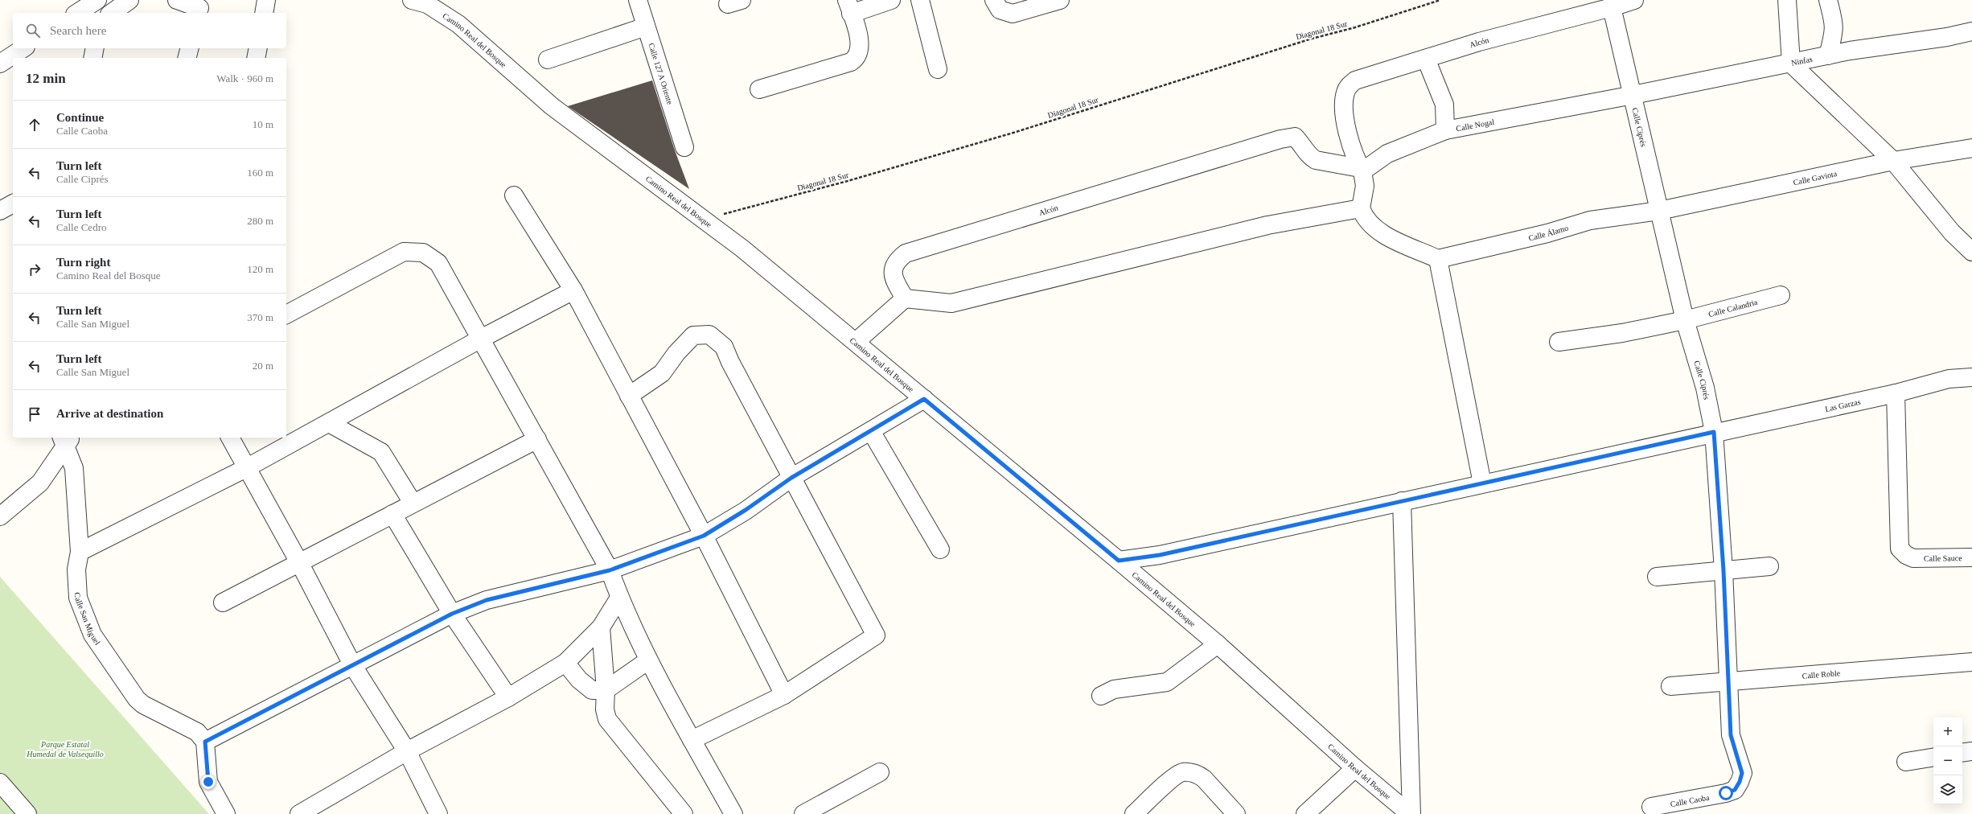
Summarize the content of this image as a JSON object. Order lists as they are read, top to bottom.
{
  "streets": {
    "street": [
      "Camino Real del Bosque",
      "Alcón",
      "Ninfas",
      "Calle 127 A Oriente",
      "Calle Nogal",
      "Calle Ciprés",
      "Calle Gaviota",
      "Calle Álamo",
      "Calle Calandria",
      "Las Garzas",
      "Calle Sauce",
      "Calle San Miguel",
      "Calle Roble",
      "Calle Caoba"
    ],
    "path": ["Diagonal 18 Sur"]
  },
  "crossings": [
    ["Diagonal 18 Sur", "Camino Real del Bosque"],
    ["Camino Real del Bosque", "Las Garzas"],
    ["Alcón", "Calle Nogal"],
    ["Alcón", "Calle Ciprés"],
    ["Ninfas", "Calle Nogal"],
    ["Ninfas", "Calle Ciprés"],
    ["Calle Nogal", "Calle Ciprés"],
    ["Calle Ciprés", "Calle Gaviota"],
    ["Calle Ciprés", "Calle Álamo"],
    ["Calle Ciprés", "Calle Calandria"],
    ["Calle Ciprés", "Las Garzas"],
    ["Calle Ciprés", "Calle Roble"],
    ["Calle Ciprés", "Calle Caoba"],
    ["Calle Gaviota", "Calle Álamo"],
    ["Las Garzas", "Calle Sauce"]
  ],
  "parks": ["Parque Estatal Humedal de Valsequillo"],
  "page": {
    "search": "Search here",
    "heading": ["12 min", "Walk · 960 m"],
    "list": [
      ["Continue", "Calle Caoba", "10 m"],
      ["Turn left", "Calle Ciprés", "160 m"],
      ["Turn left", "Calle Cedro", "280 m"],
      ["Turn right", "Camino Real del Bosque", "120 m"],
      ["Turn left", "Calle San Miguel", "370 m"],
      ["Turn left", "Calle San Miguel", "20 m"],
      "Arrive at destination"
    ],
    "map_buttons": ["+", "−"]
  }
}
